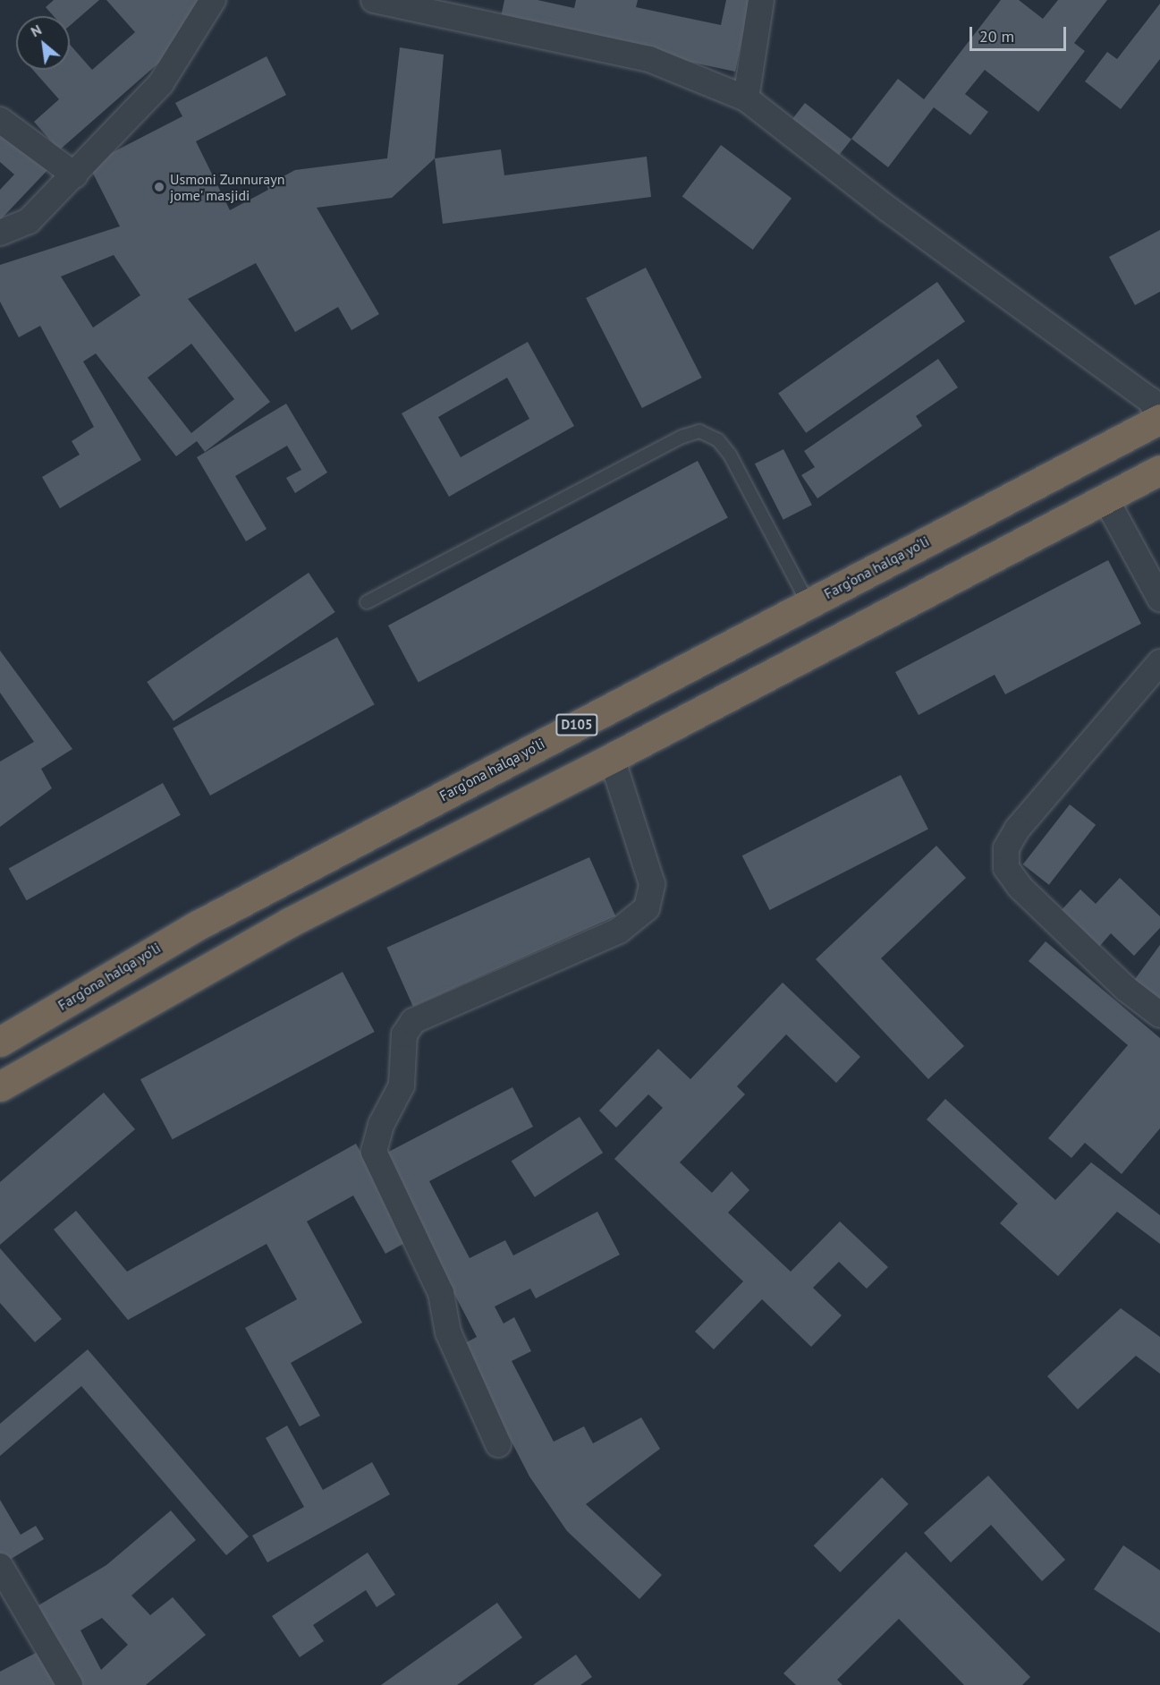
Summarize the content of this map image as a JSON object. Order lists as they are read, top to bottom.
{
  "streets": {
    "highway": ["Farg‘ona halqa yo‘li", "D105"]
  },
  "places": ["Usmoni Zunnurayn jome' masjidi"],
  "scale_bar": "20 m",
  "north": "top left"
}
